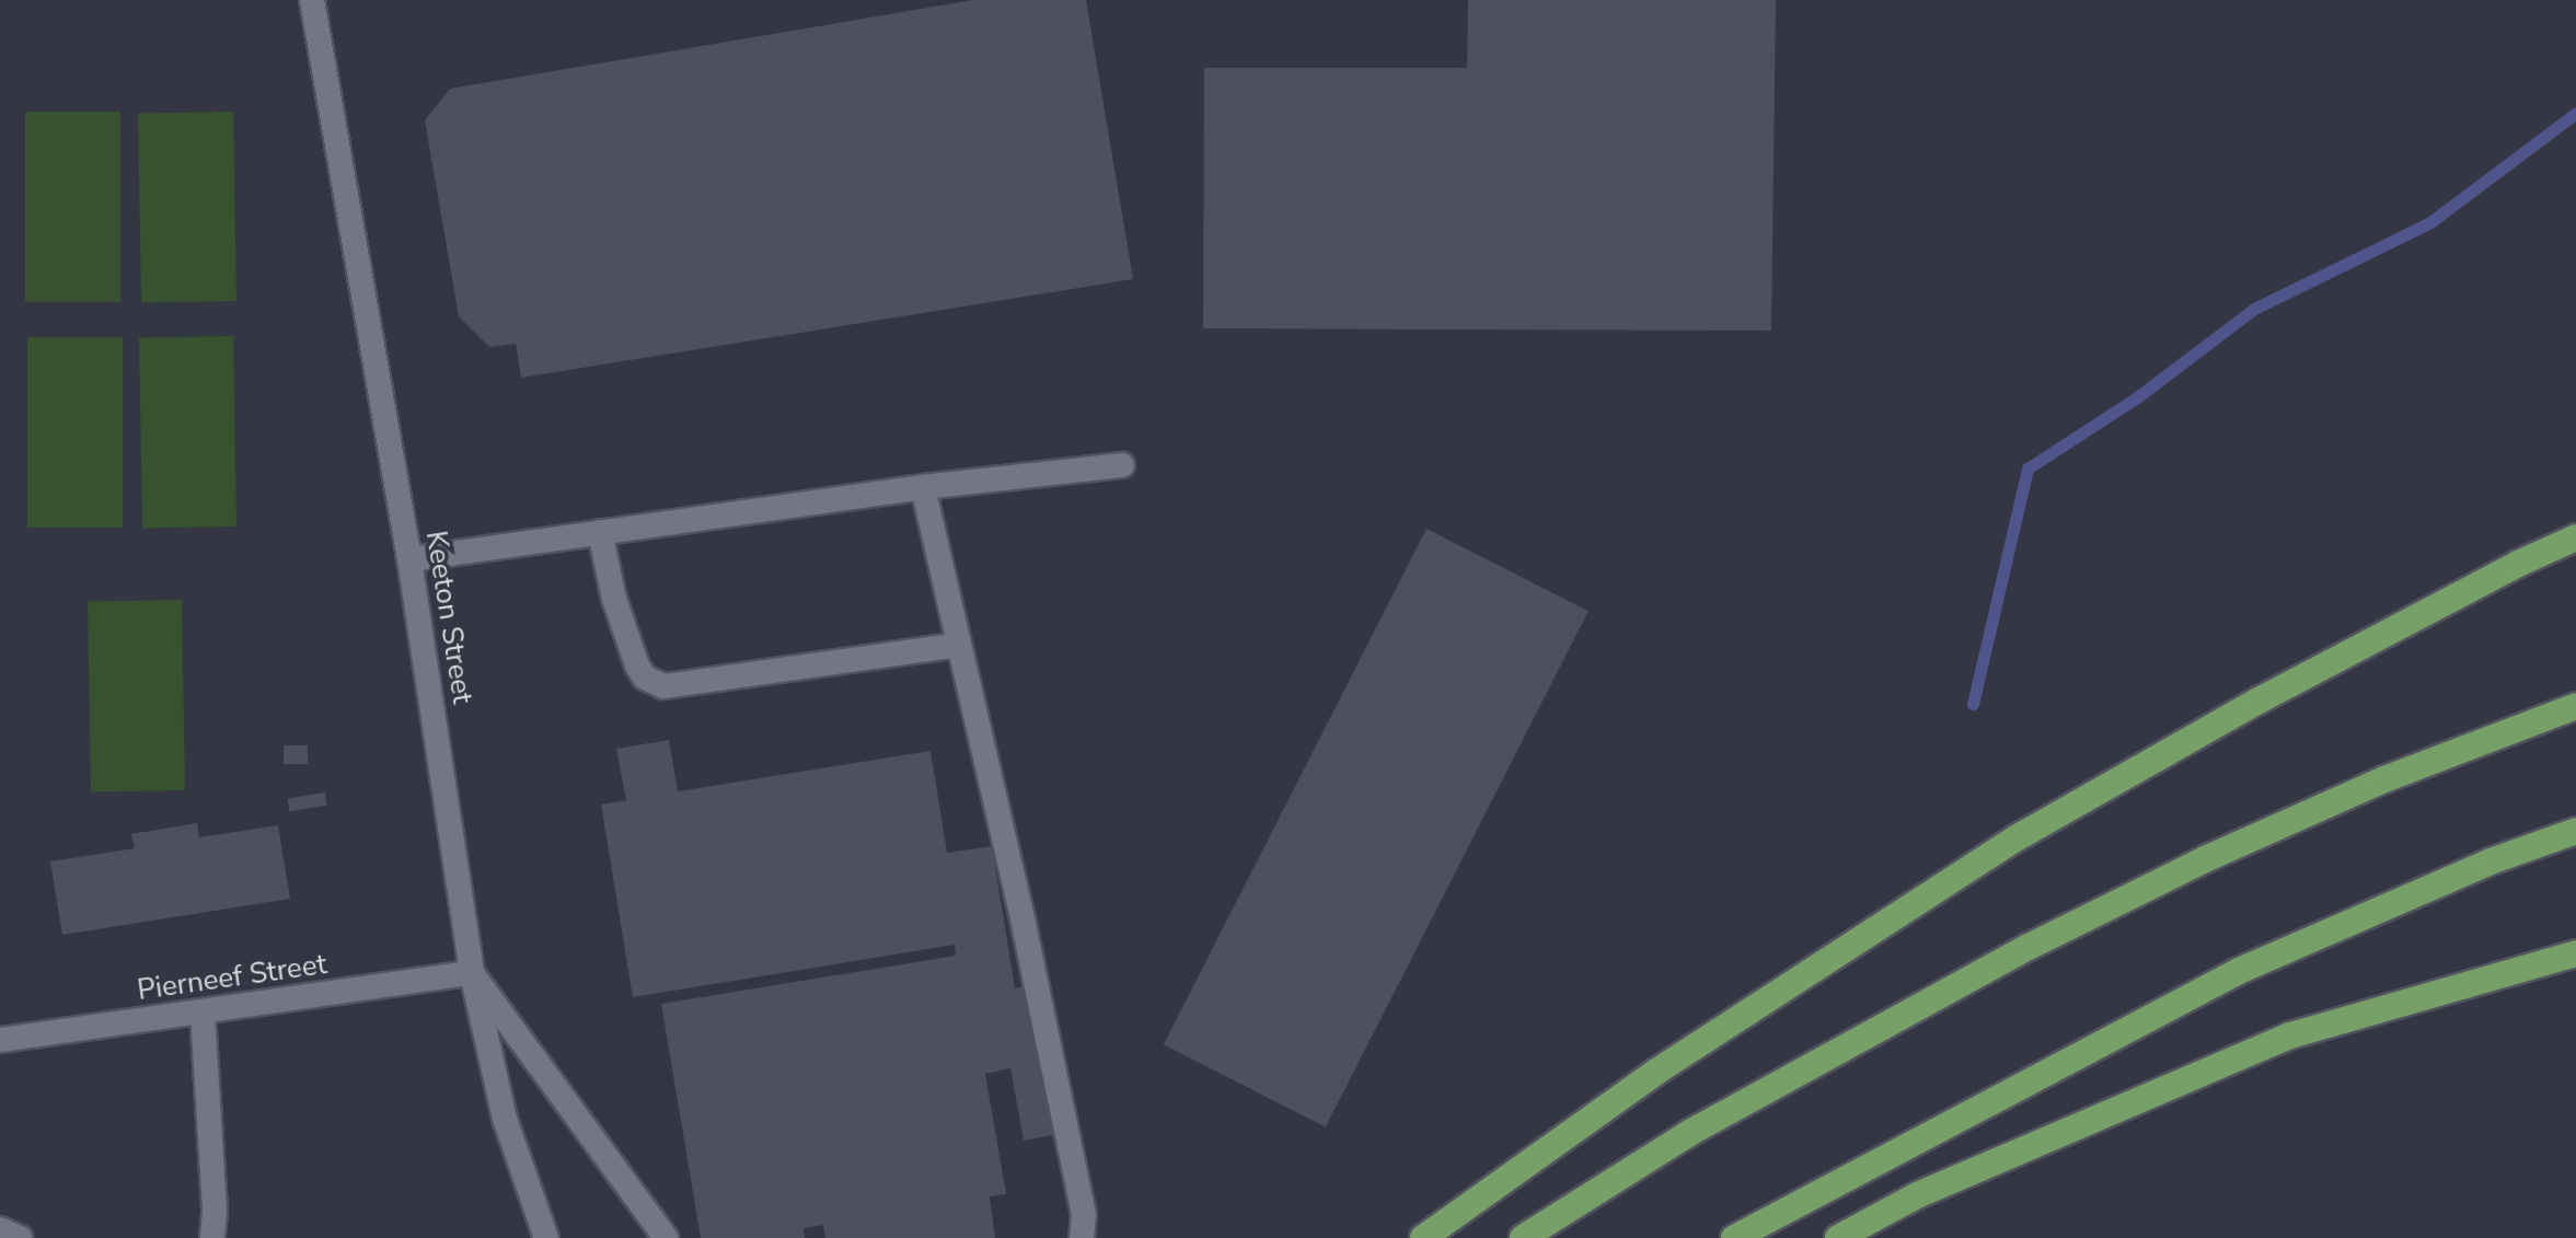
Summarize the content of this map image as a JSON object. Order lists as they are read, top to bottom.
{
  "streets": {
    "street": ["Keeton Street", "Pierneef Street"]
  },
  "crossings": [
    ["Keeton Street", "Pierneef Street"]
  ]
}
